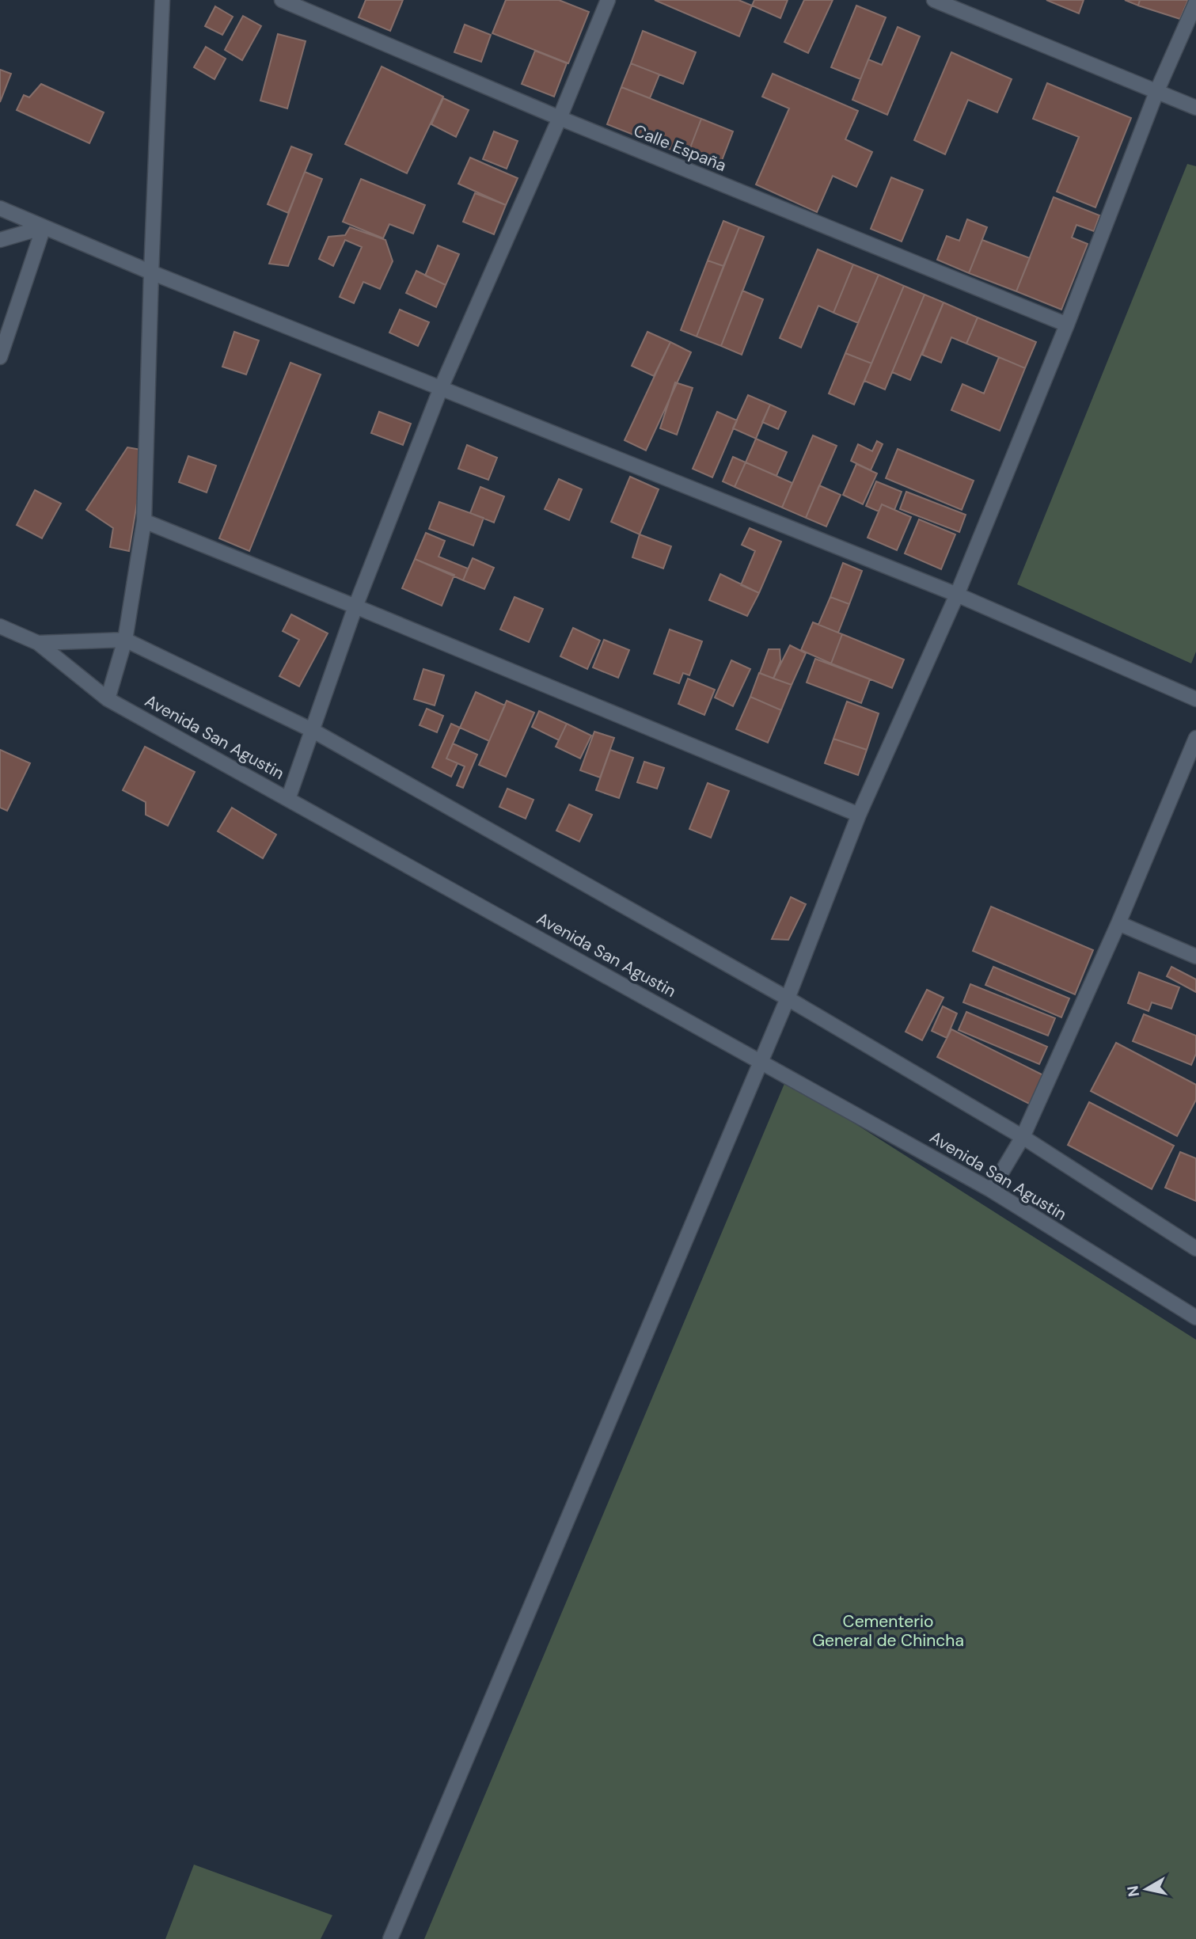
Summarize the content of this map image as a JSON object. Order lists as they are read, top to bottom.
{
  "streets": {
    "street": ["Calle España", "Avenida San Agustin"]
  },
  "parks": ["Cementerio General de Chincha"],
  "north": "left"
}
